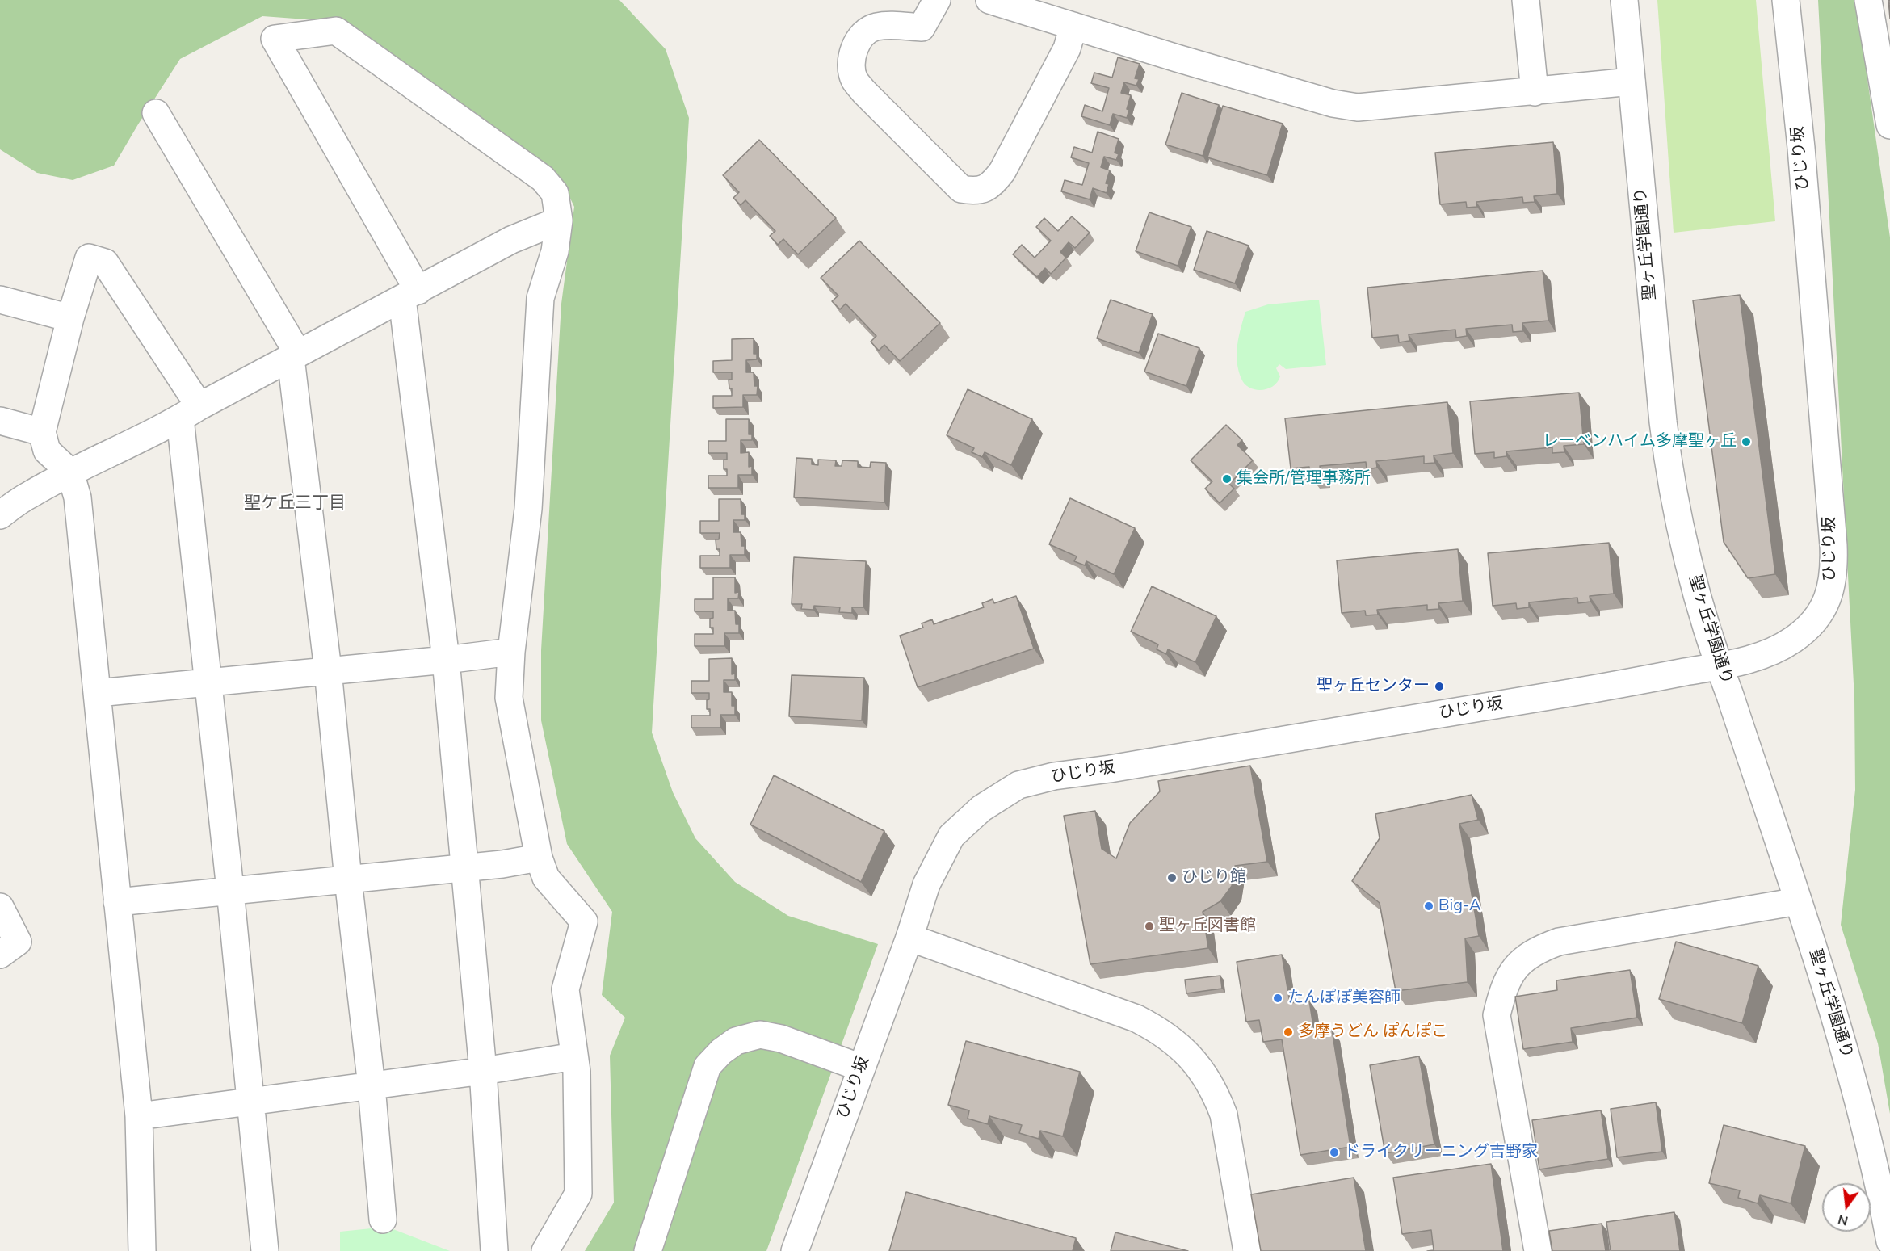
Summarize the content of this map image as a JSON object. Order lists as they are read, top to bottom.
{
  "streets": {
    "street": ["ひじり坂", "聖ヶ丘学園通り"]
  },
  "crossings": [
    ["ひじり坂", "聖ヶ丘学園通り"]
  ],
  "districts": ["聖ケ丘三丁目"],
  "places": [
    "レーベンハイム多摩聖ヶ丘",
    "集会所/管理事務所",
    "聖ヶ丘センター",
    "ひじり館",
    "Big-A",
    "聖ヶ丘図書館",
    "たんぽぽ美容師",
    "多摩うどん ぽんぽこ",
    "ドライクリーニング吉野家"
  ],
  "north": "bottom"
}
